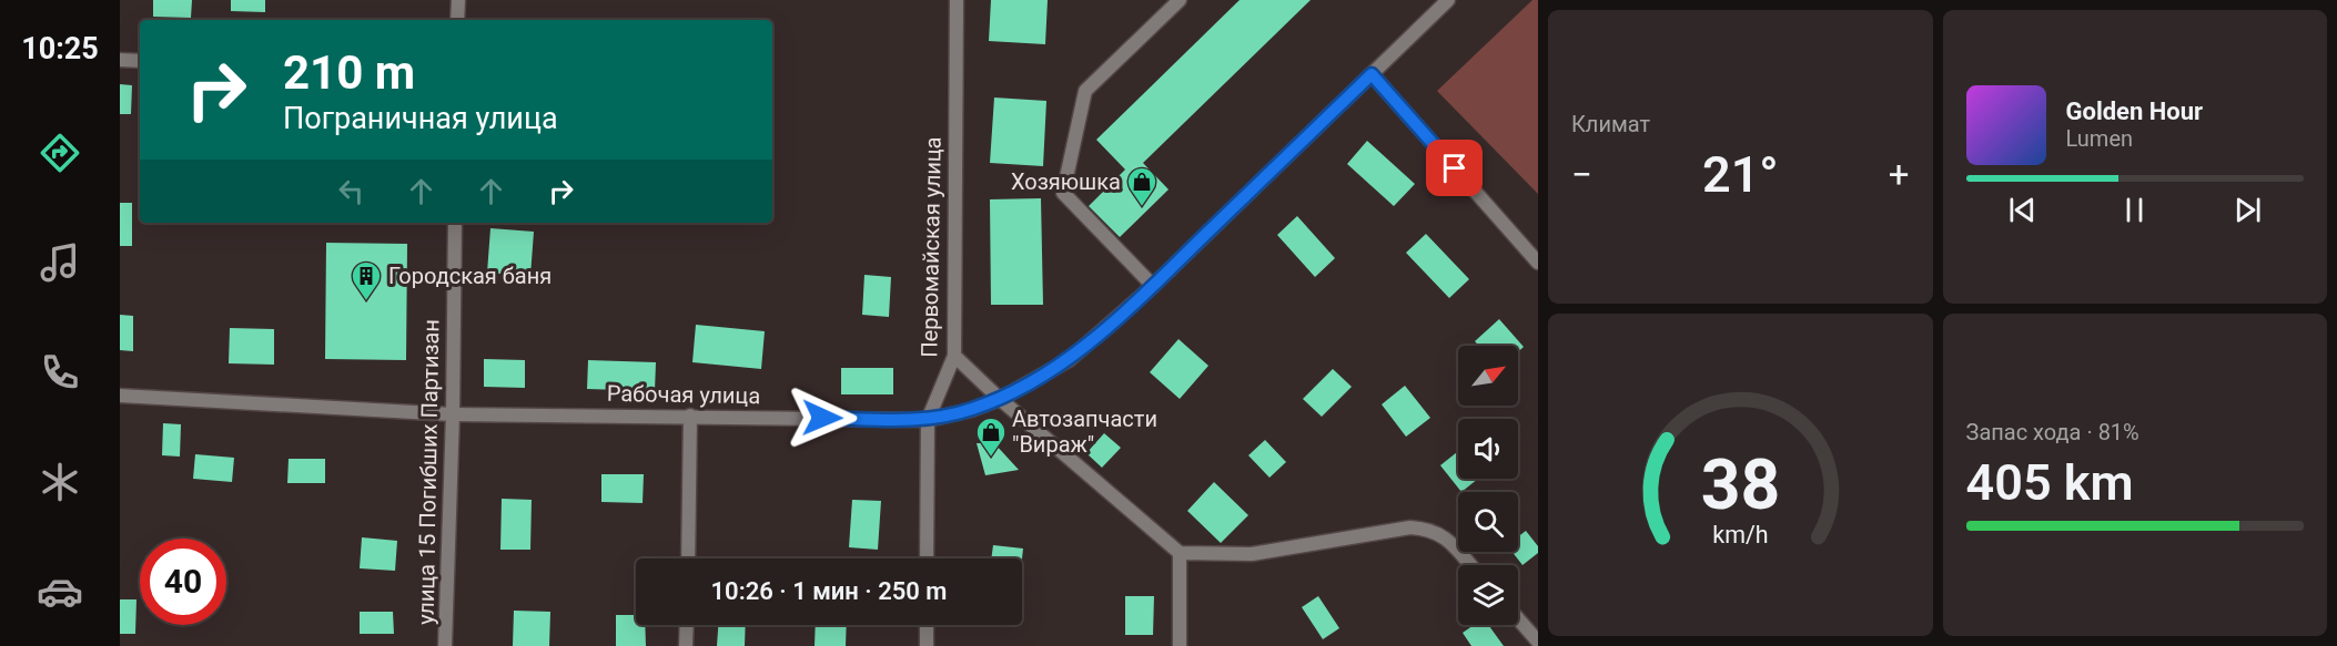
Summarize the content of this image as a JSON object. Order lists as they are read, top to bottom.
{
  "streets": {
    "street": ["Первомайская улица", "Рабочая улица", "улица 15 Погибших Партизан"]
  },
  "crossings": [
    ["Первомайская улица", "Рабочая улица"],
    ["Рабочая улица", "улица 15 Погибших Партизан"]
  ],
  "places": {
    "shop": ["Хозяюшка", "Автозапчасти \"Вираж\""],
    "building": ["Городская баня"]
  },
  "north": "top right",
  "page": {
    "tabs": "10:25",
    "tile": [
      "Климат",
      ["Запас хода · 81%", "405 km"]
    ],
    "turn": ["210 m", "Пограничная улица"],
    "song": ["Golden Hour", "Lumen"],
    "heat": ["−", "21°", "+"],
    "limit": "40",
    "trip": "10:26 · 1 мин · 250 m",
    "gauge": ["38", "km/h"]
  }
}
